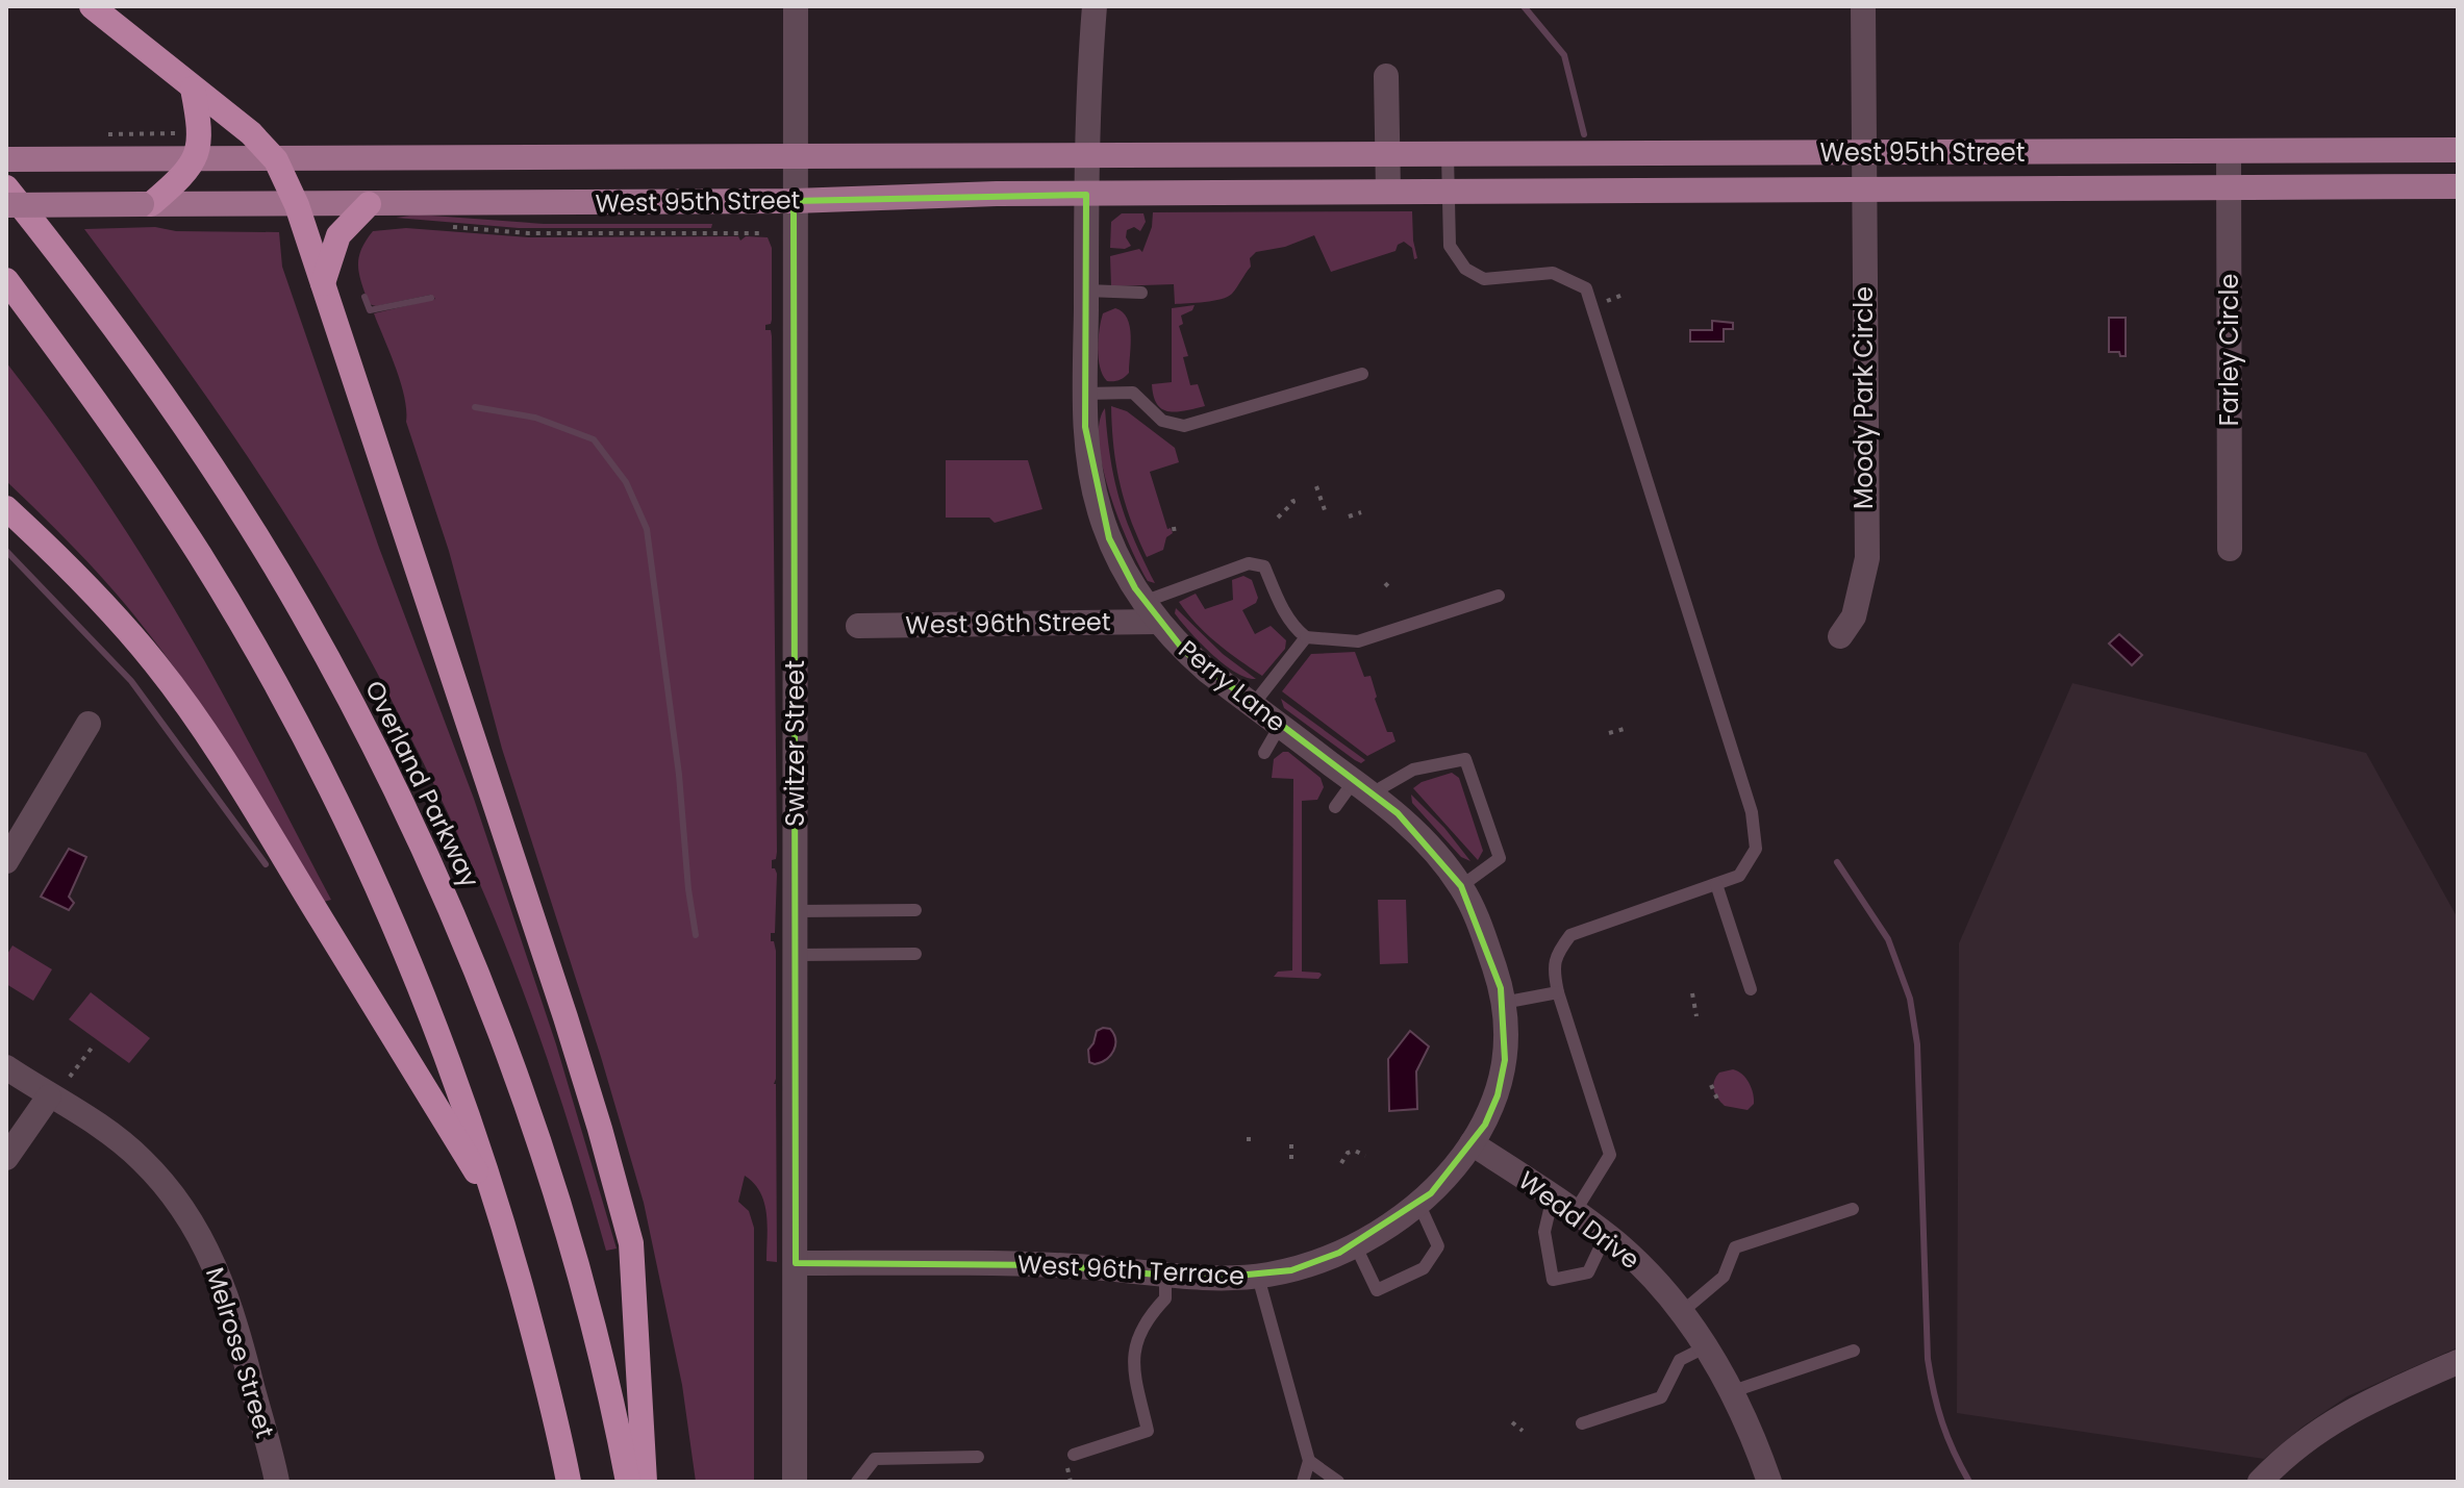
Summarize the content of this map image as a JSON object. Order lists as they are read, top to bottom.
{
  "streets": {
    "highway": ["Overland Parkway"],
    "main road": ["West 95th Street"],
    "street": [
      "Farley Circle",
      "Moody Park Circle",
      "West 96th Street",
      "Perry Lane",
      "Switzer Street",
      "Wedd Drive",
      "West 96th Terrace",
      "Melrose Street"
    ]
  },
  "crossings": [
    ["West 95th Street", "Farley Circle"],
    ["West 95th Street", "Moody Park Circle"],
    ["West 95th Street", "Perry Lane"],
    ["West 95th Street", "Switzer Street"],
    ["West 96th Street", "Perry Lane"],
    ["Perry Lane", "Wedd Drive"],
    ["Perry Lane", "West 96th Terrace"],
    ["Switzer Street", "West 96th Terrace"],
    ["Wedd Drive", "West 96th Terrace"]
  ]
}
